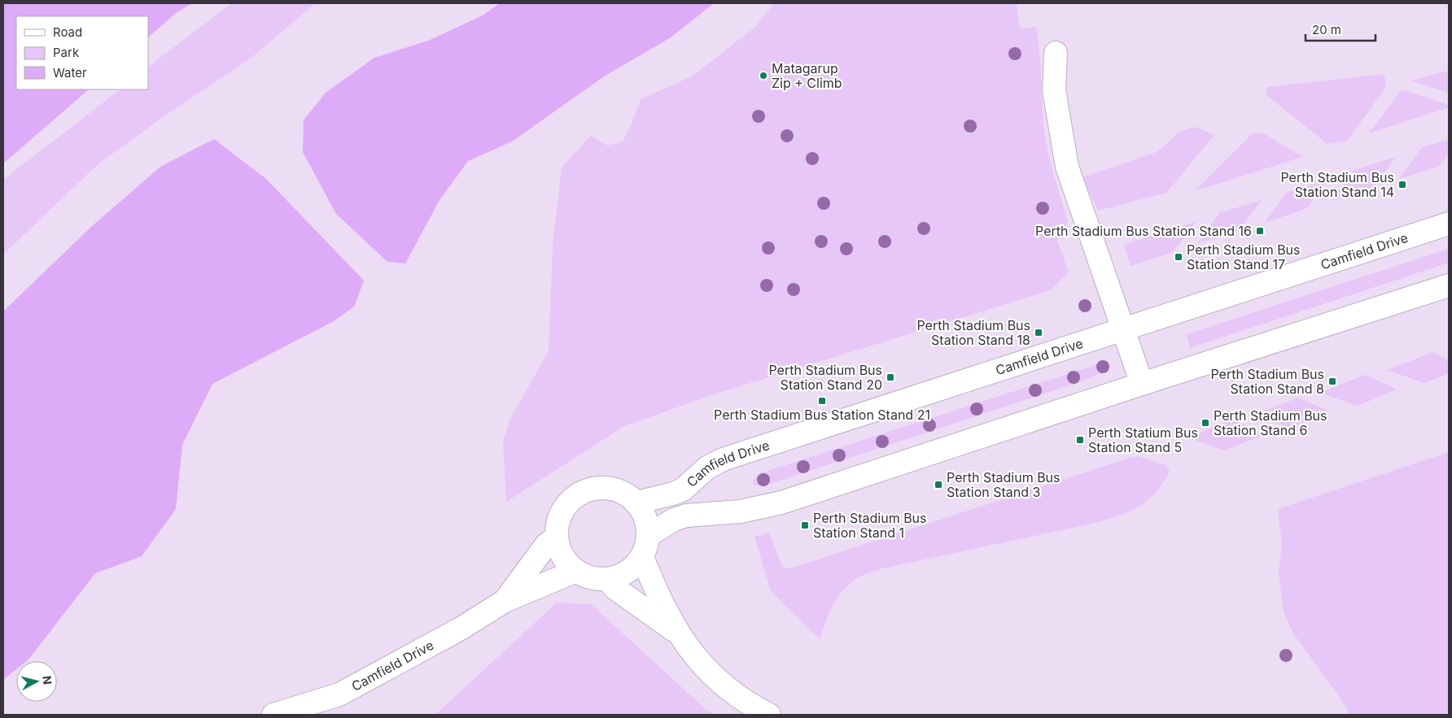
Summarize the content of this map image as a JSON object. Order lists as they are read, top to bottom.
{
  "streets": {
    "street": ["Camfield Drive"]
  },
  "places": {
    "other": ["Matagarup Zip + Climb"],
    "transit": [
      "Perth Stadium Bus Station Stand 14",
      "Perth Stadium Bus Station Stand 16",
      "Perth Stadium Bus Station Stand 17",
      "Perth Stadium Bus Station Stand 18",
      "Perth Stadium Bus Station Stand 20",
      "Perth Stadium Bus Station Stand 8",
      "Perth Stadium Bus Station Stand 21",
      "Perth Stadium Bus Station Stand 6",
      "Perth Statium Bus Station Stand 5",
      "Perth Stadium Bus Station Stand 3",
      "Perth Stadium Bus Station Stand 1"
    ]
  },
  "legend": ["Road", "Park", "Water"],
  "scale_bar": "20 m",
  "north": "right"
}
